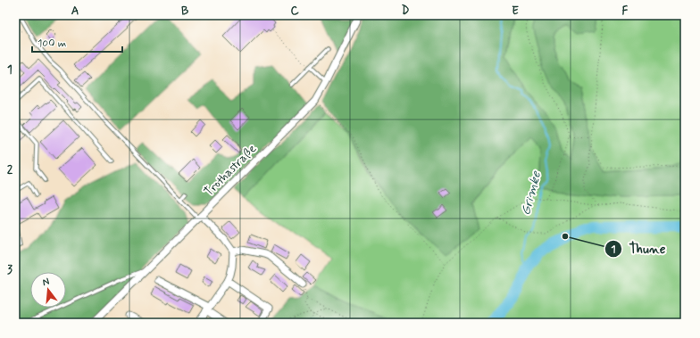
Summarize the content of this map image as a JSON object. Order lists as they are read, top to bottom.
{
  "streets": {
    "street": ["Trothastraße"]
  },
  "water": ["Grimke"],
  "places": ["Thune"],
  "scale_bar": "100 m",
  "north": "top",
  "grid": {
    "columns": [
      "A",
      "B",
      "C",
      "D",
      "E",
      "F"
    ],
    "rows": ["1", "2", "3"]
  }
}
